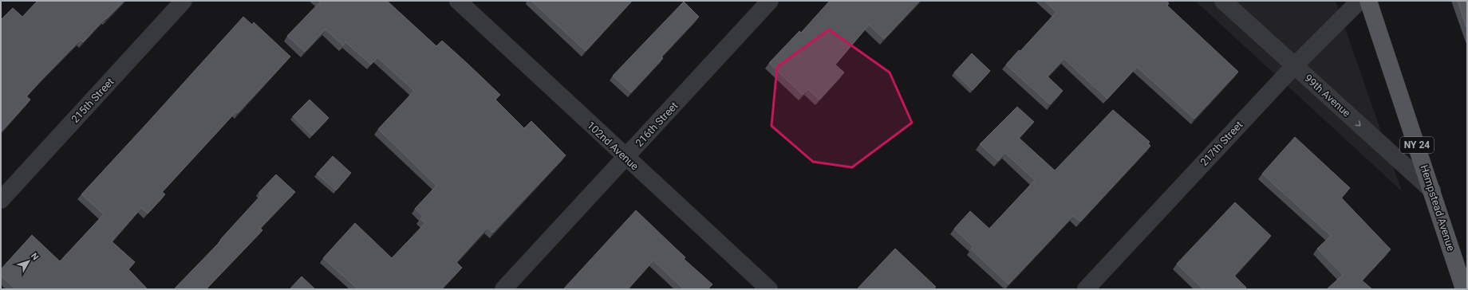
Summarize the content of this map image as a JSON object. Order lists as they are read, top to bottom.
{
  "streets": {
    "main road": ["NY 24", "Hempstead Avenue"],
    "street": [
      "99th Avenue",
      "215th Street",
      "216th Street",
      "217th Street",
      "102nd Avenue"
    ]
  },
  "crossings": [
    ["99th Avenue", "217th Street"],
    ["99th Avenue", "Hempstead Avenue"],
    ["216th Street", "102nd Avenue"]
  ],
  "one_way": ["99th Avenue"],
  "north": "top right"
}
